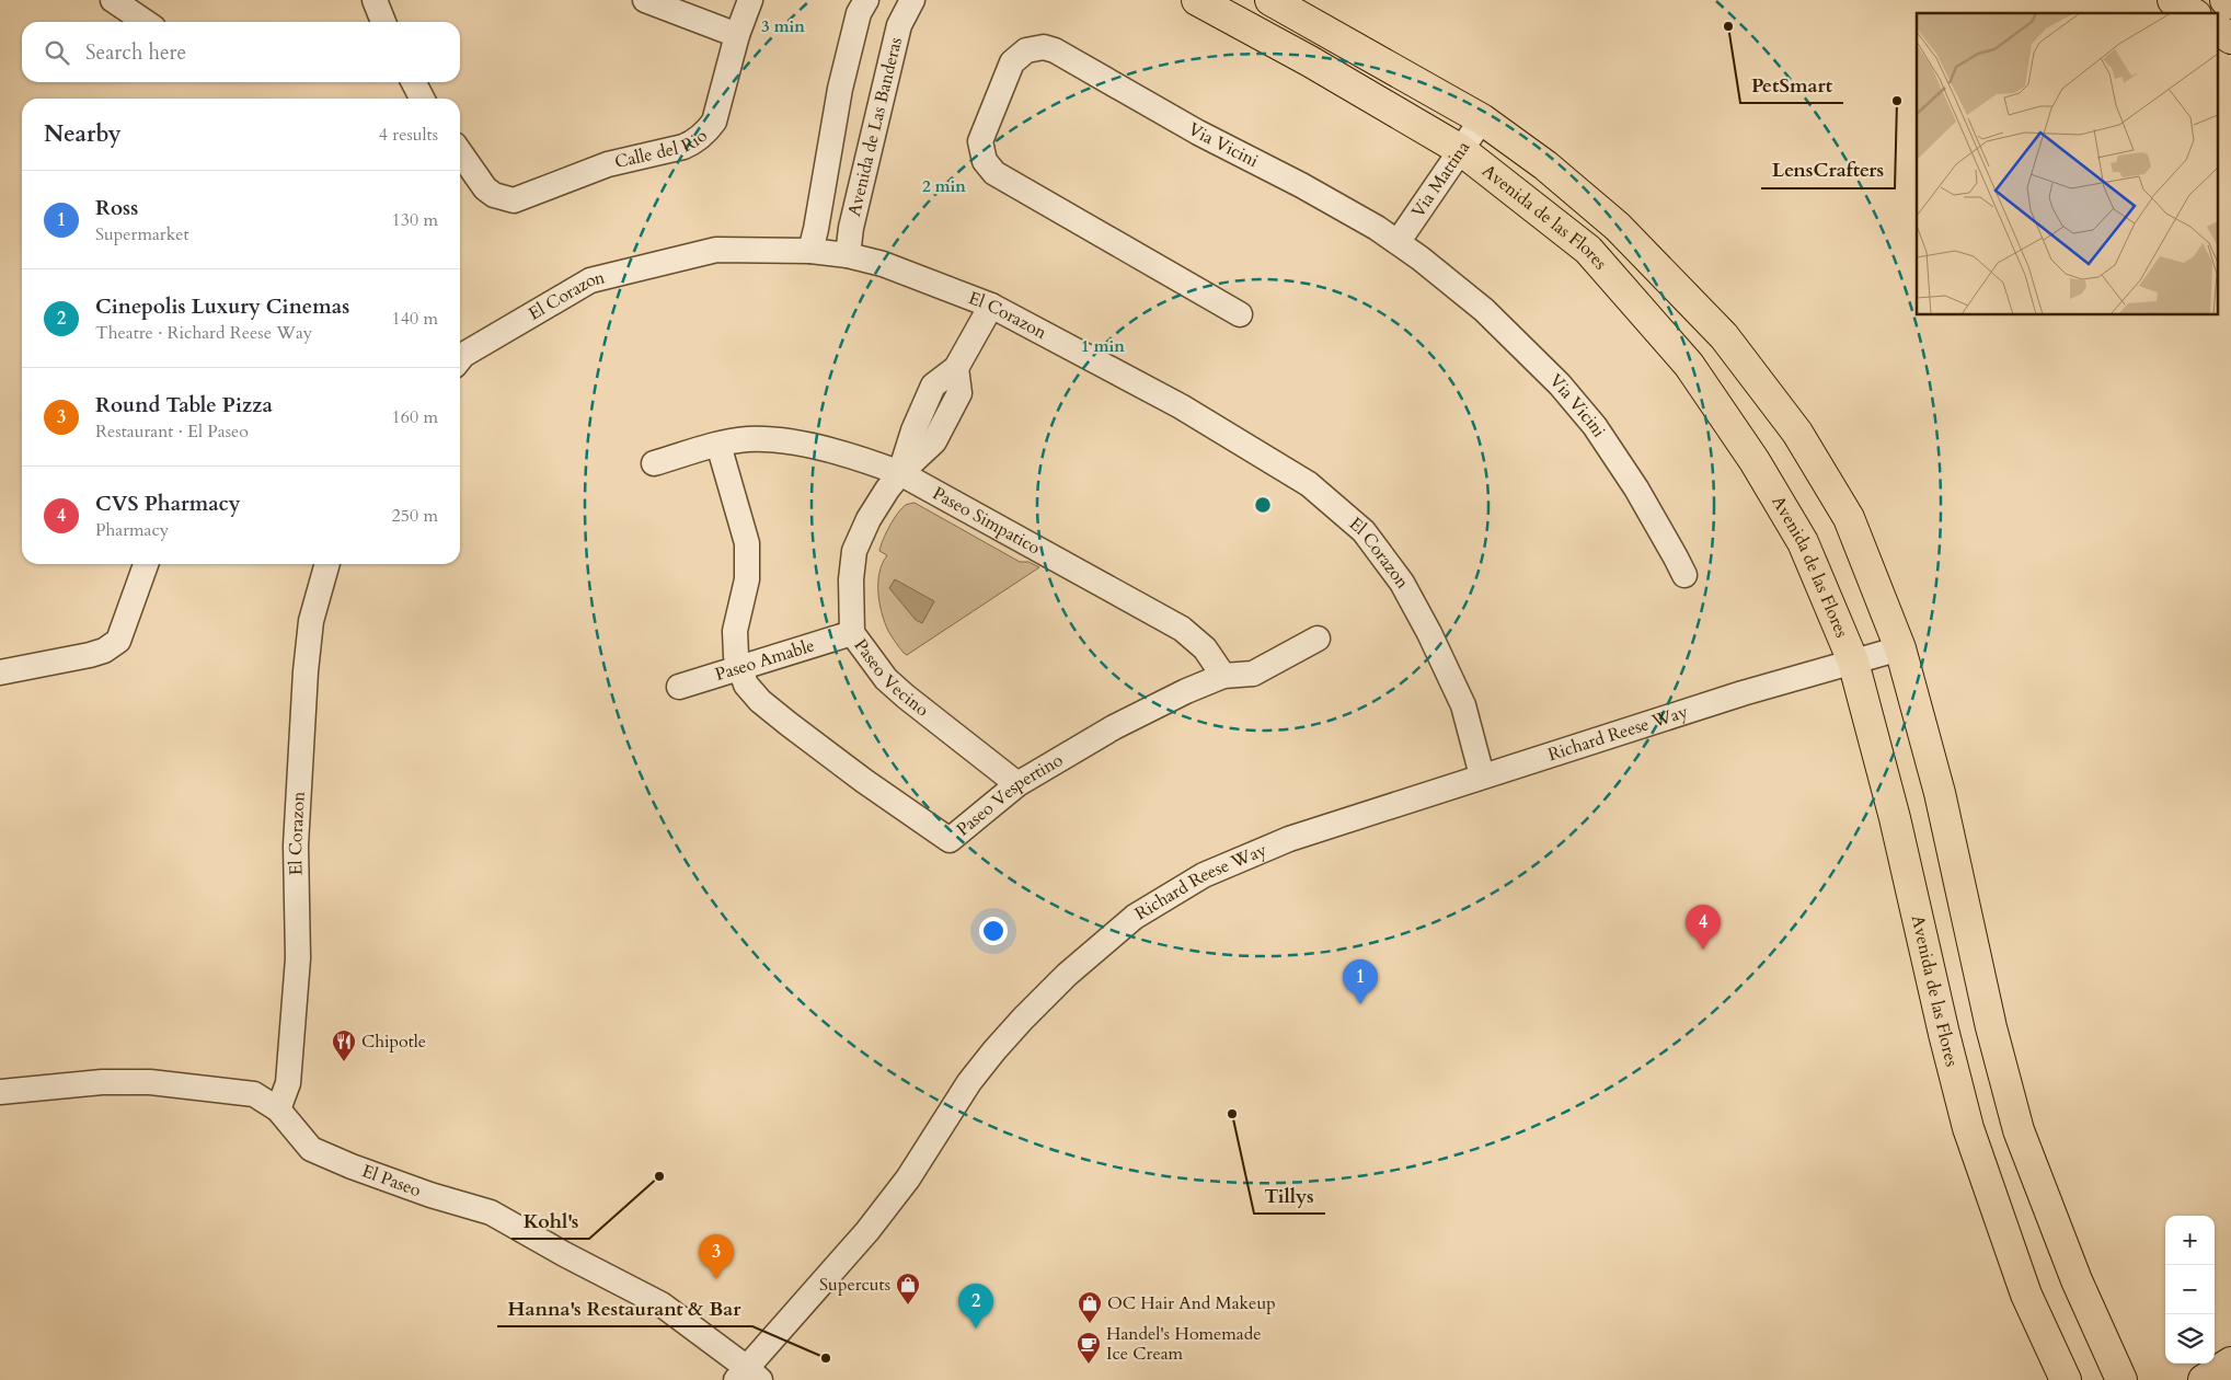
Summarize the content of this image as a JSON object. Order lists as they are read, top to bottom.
{
  "streets": {
    "main road": ["Avenida de las Flores"],
    "street": [
      "Avenida de Las Banderas",
      "Via Vicini",
      "Calle del Rio",
      "Via Mattina",
      "El Corazon",
      "Paseo Simpatico",
      "Paseo Amable",
      "Paseo Vecino",
      "Richard Reese Way",
      "Paseo Vespertino",
      "El Paseo"
    ]
  },
  "crossings": [
    ["Avenida de Las Banderas", "El Corazon"],
    ["Via Vicini", "Via Mattina"],
    ["Via Mattina", "Avenida de las Flores"],
    ["Avenida de las Flores", "Richard Reese Way"],
    ["El Corazon", "Paseo Vecino"],
    ["El Corazon", "Richard Reese Way"],
    ["El Corazon", "El Paseo"],
    ["Paseo Simpatico", "Paseo Vecino"],
    ["Paseo Simpatico", "Paseo Vespertino"],
    ["Paseo Amable", "Paseo Vecino"],
    ["Paseo Amable", "Paseo Vespertino"],
    ["Paseo Vecino", "Paseo Vespertino"],
    ["Richard Reese Way", "El Paseo"]
  ],
  "places": {
    "other": [
      "PetSmart",
      "LensCrafters",
      "Tillys",
      "Kohl's",
      "Hanna's Restaurant & Bar"
    ],
    "restaurant": ["Chipotle"],
    "shop": ["Supercuts", "OC Hair And Makeup"],
    "cafe": ["Handel's Homemade Ice Cream"]
  },
  "page": {
    "search": "Search here",
    "heading": ["Nearby", "4 results"],
    "list": [
      {
        "mark": "1",
        "name": "Ross",
        "note": "Supermarket",
        "value": "130 m"
      },
      {
        "mark": "2",
        "name": "Cinepolis Luxury Cinemas",
        "note": "Theatre · Richard Reese Way",
        "value": "140 m"
      },
      {
        "mark": "3",
        "name": "Round Table Pizza",
        "note": "Restaurant · El Paseo",
        "value": "160 m"
      },
      {
        "mark": "4",
        "name": "CVS Pharmacy",
        "note": "Pharmacy",
        "value": "250 m"
      }
    ],
    "pins": [
      "4",
      "1",
      "3",
      "2"
    ],
    "map_buttons": ["+", "−"]
  },
  "rings": ["3 min", "2 min", "1 min"]
}
